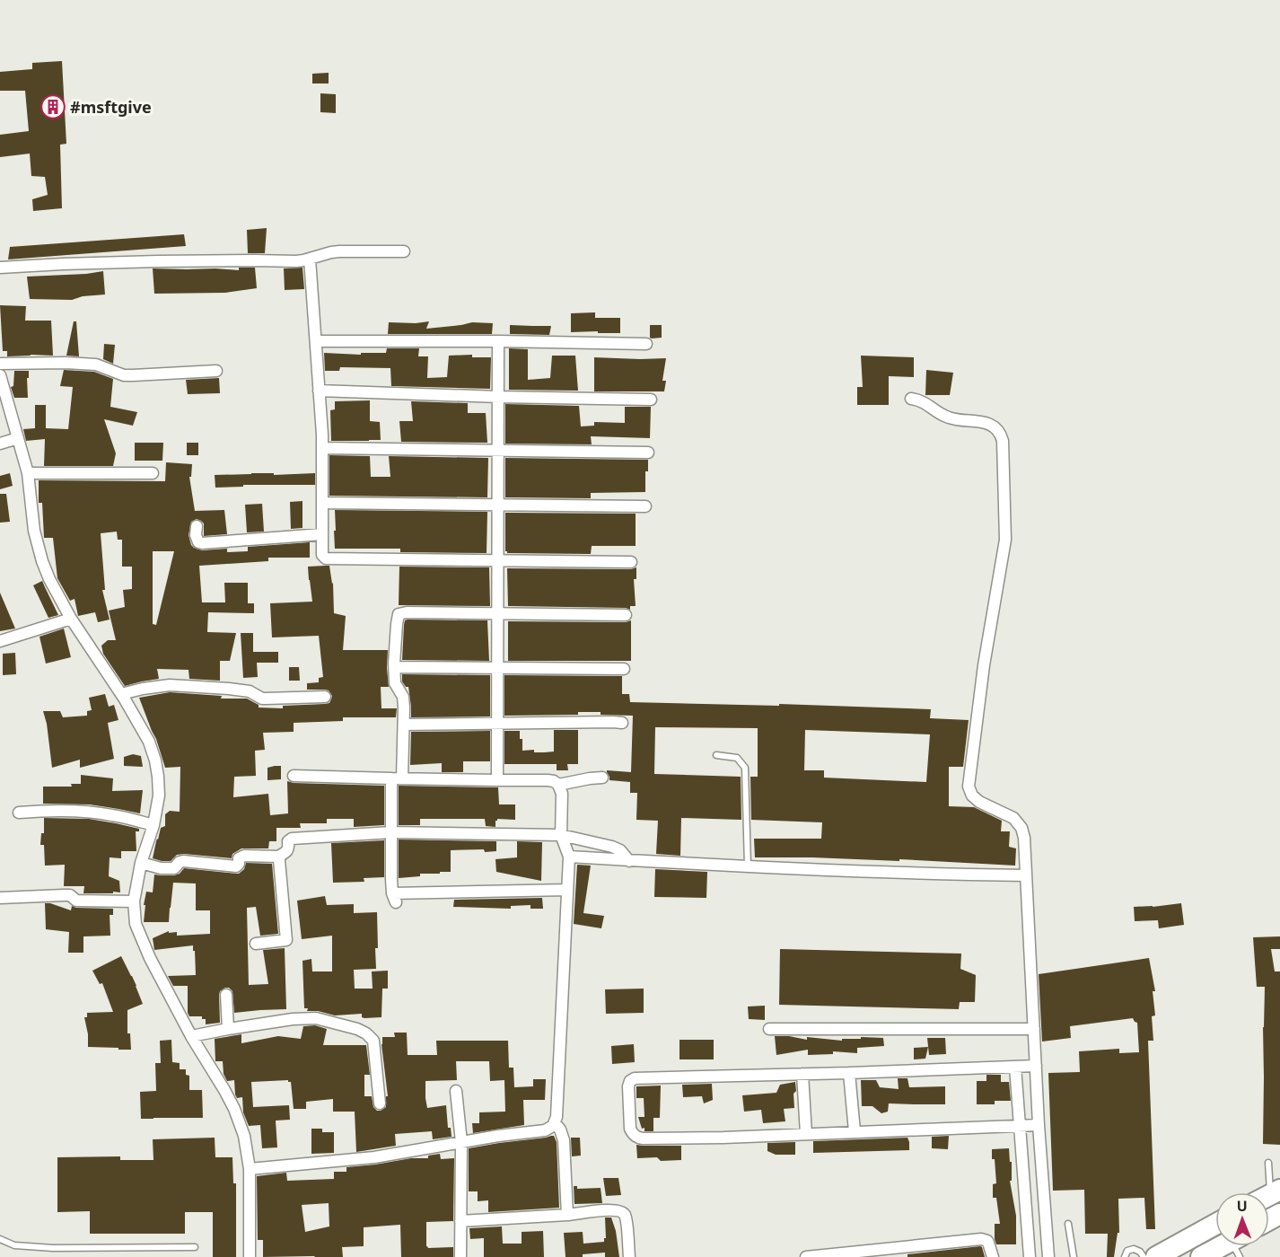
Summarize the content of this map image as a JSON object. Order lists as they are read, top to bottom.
{
  "places": {
    "building": ["#msftgive"]
  },
  "north": "top"
}
